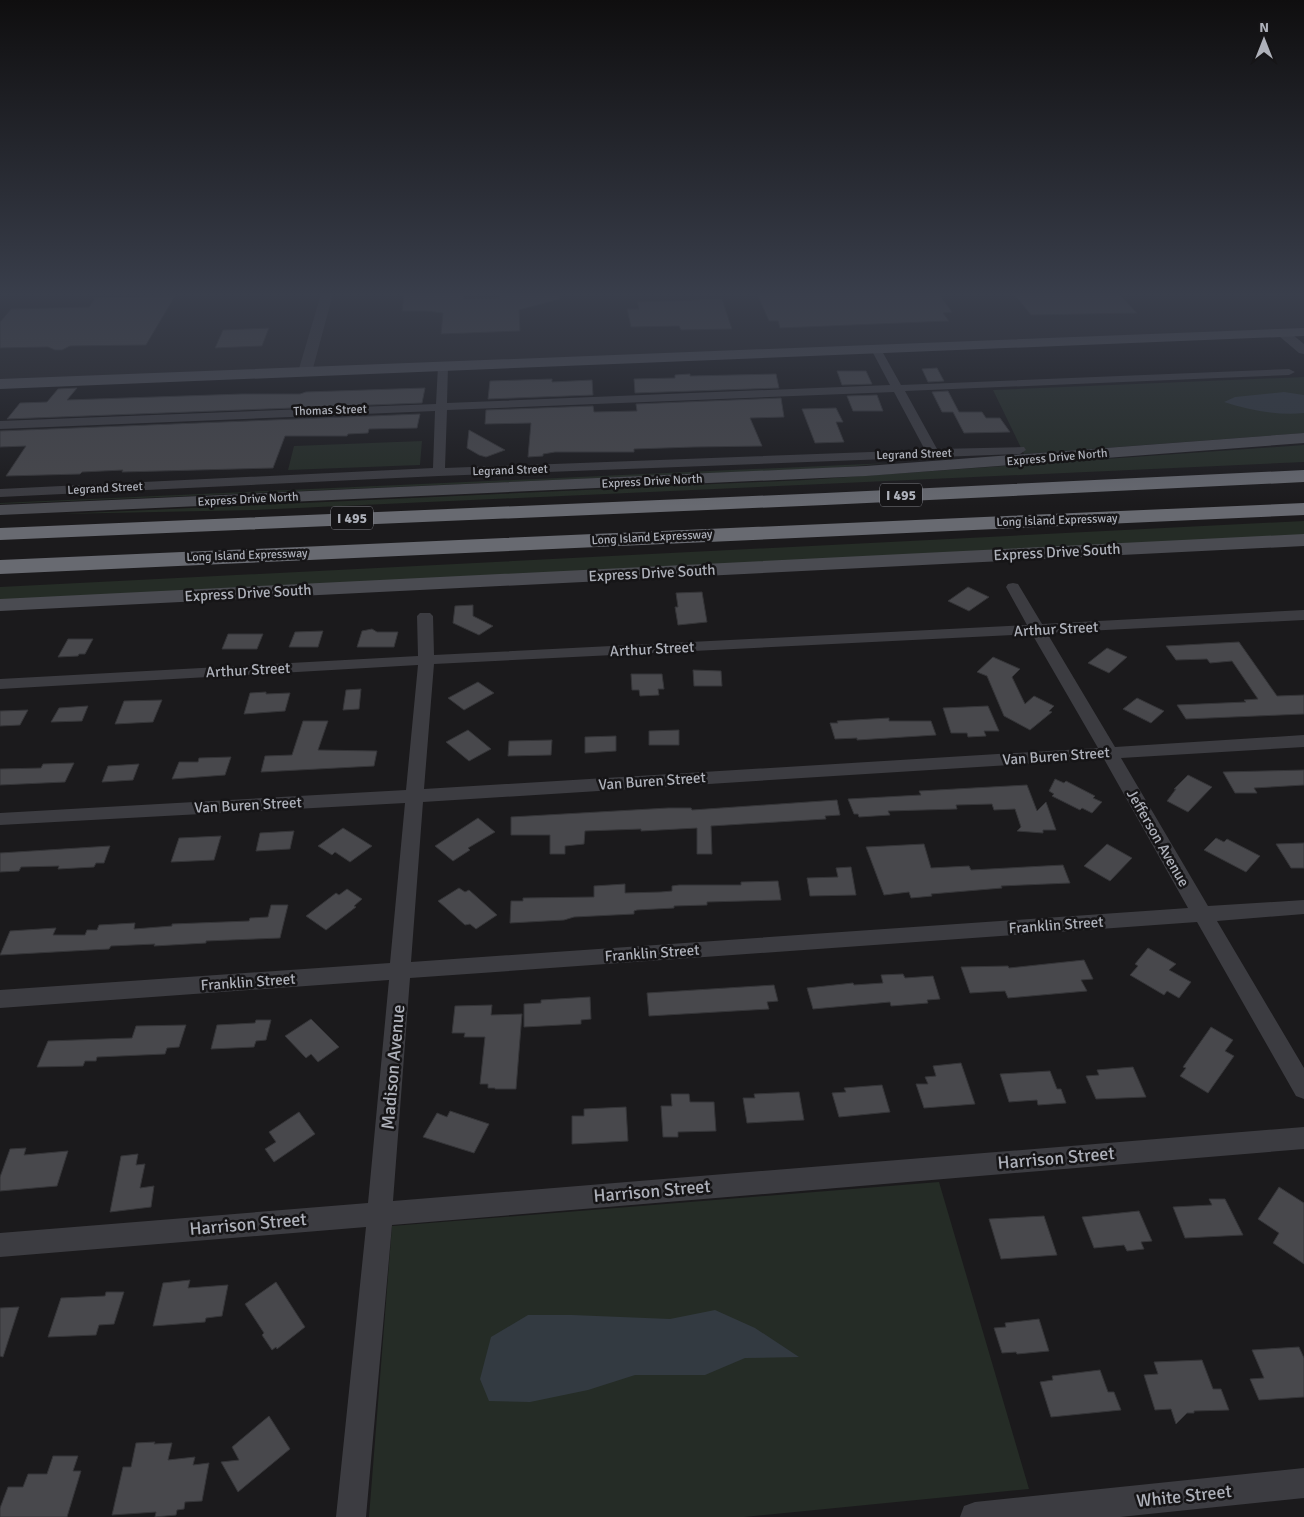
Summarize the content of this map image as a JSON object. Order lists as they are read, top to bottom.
{
  "streets": {
    "highway": ["I 495", "Long Island Expressway"],
    "main road": ["Express Drive North", "Express Drive South"],
    "street": [
      "Thomas Street",
      "Legrand Street",
      "Arthur Street",
      "Van Buren Street",
      "Jefferson Avenue",
      "Franklin Street",
      "Madison Avenue",
      "Harrison Street",
      "White Street"
    ]
  },
  "crossings": [
    ["Arthur Street", "Jefferson Avenue"],
    ["Arthur Street", "Madison Avenue"],
    ["Van Buren Street", "Jefferson Avenue"],
    ["Van Buren Street", "Madison Avenue"],
    ["Jefferson Avenue", "Franklin Street"],
    ["Franklin Street", "Madison Avenue"],
    ["Madison Avenue", "Harrison Street"]
  ],
  "north": "top"
}
